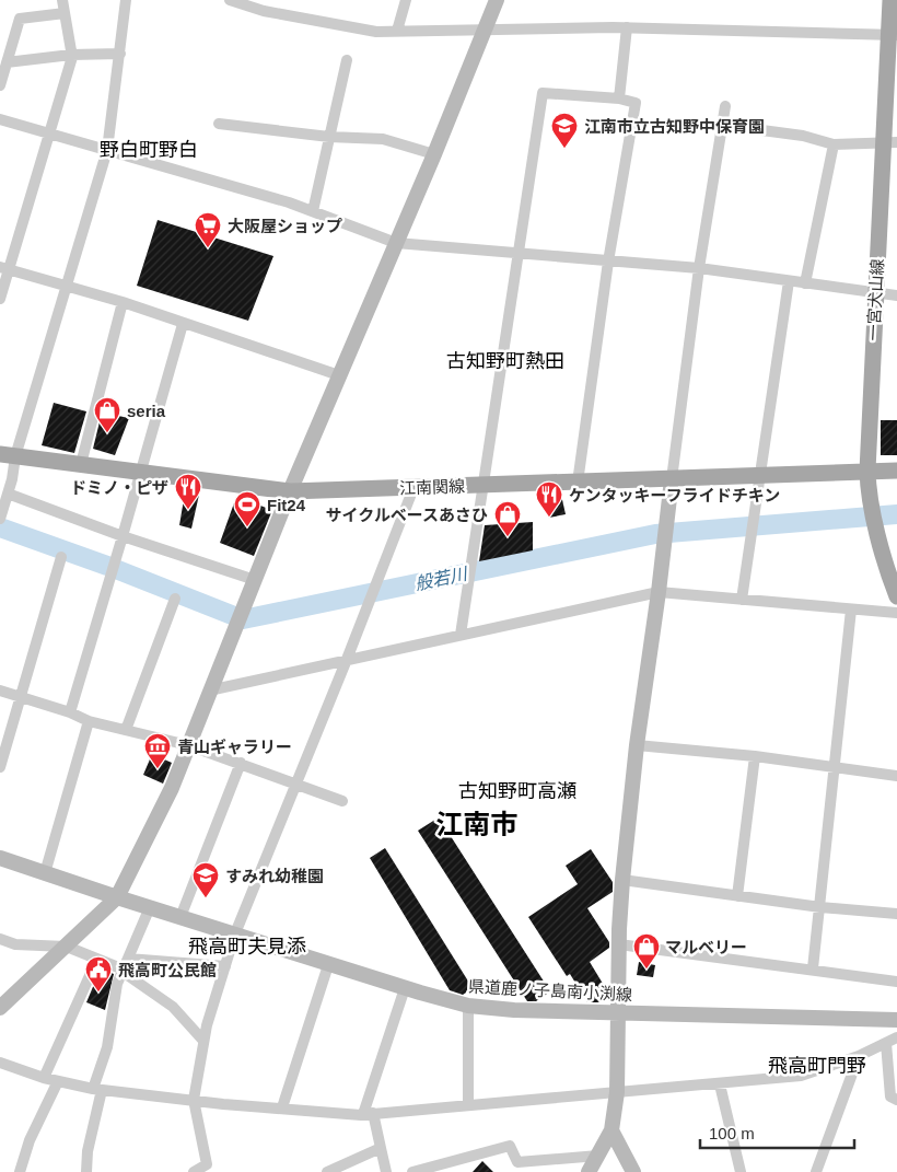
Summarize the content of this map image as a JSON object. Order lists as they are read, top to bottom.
{
  "streets": {
    "main road": ["一宮犬山線", "江南関線"],
    "street": ["県道鹿ノ子島南小渕線"]
  },
  "crossings": [
    ["一宮犬山線", "江南関線"]
  ],
  "districts": [
    "野白町野白",
    "古知野町熱田",
    "古知野町高瀬",
    "江南市",
    "飛高町夫見添",
    "飛高町門野"
  ],
  "water": ["般若川"],
  "places": {
    "school or university": ["江南市立古知野中保育園", "すみれ幼稚園"],
    "supermarket": ["大阪屋ショップ"],
    "shop": ["seria", "サイクルベースあさひ", "マルベリー"],
    "restaurant": ["ドミノ・ピザ", "ケンタッキーフライドチキン"],
    "sports": ["Fit24"],
    "museum": ["青山ギャラリー"],
    "public building": ["飛高町公民館"]
  },
  "scale_bar": "100 m"
}
